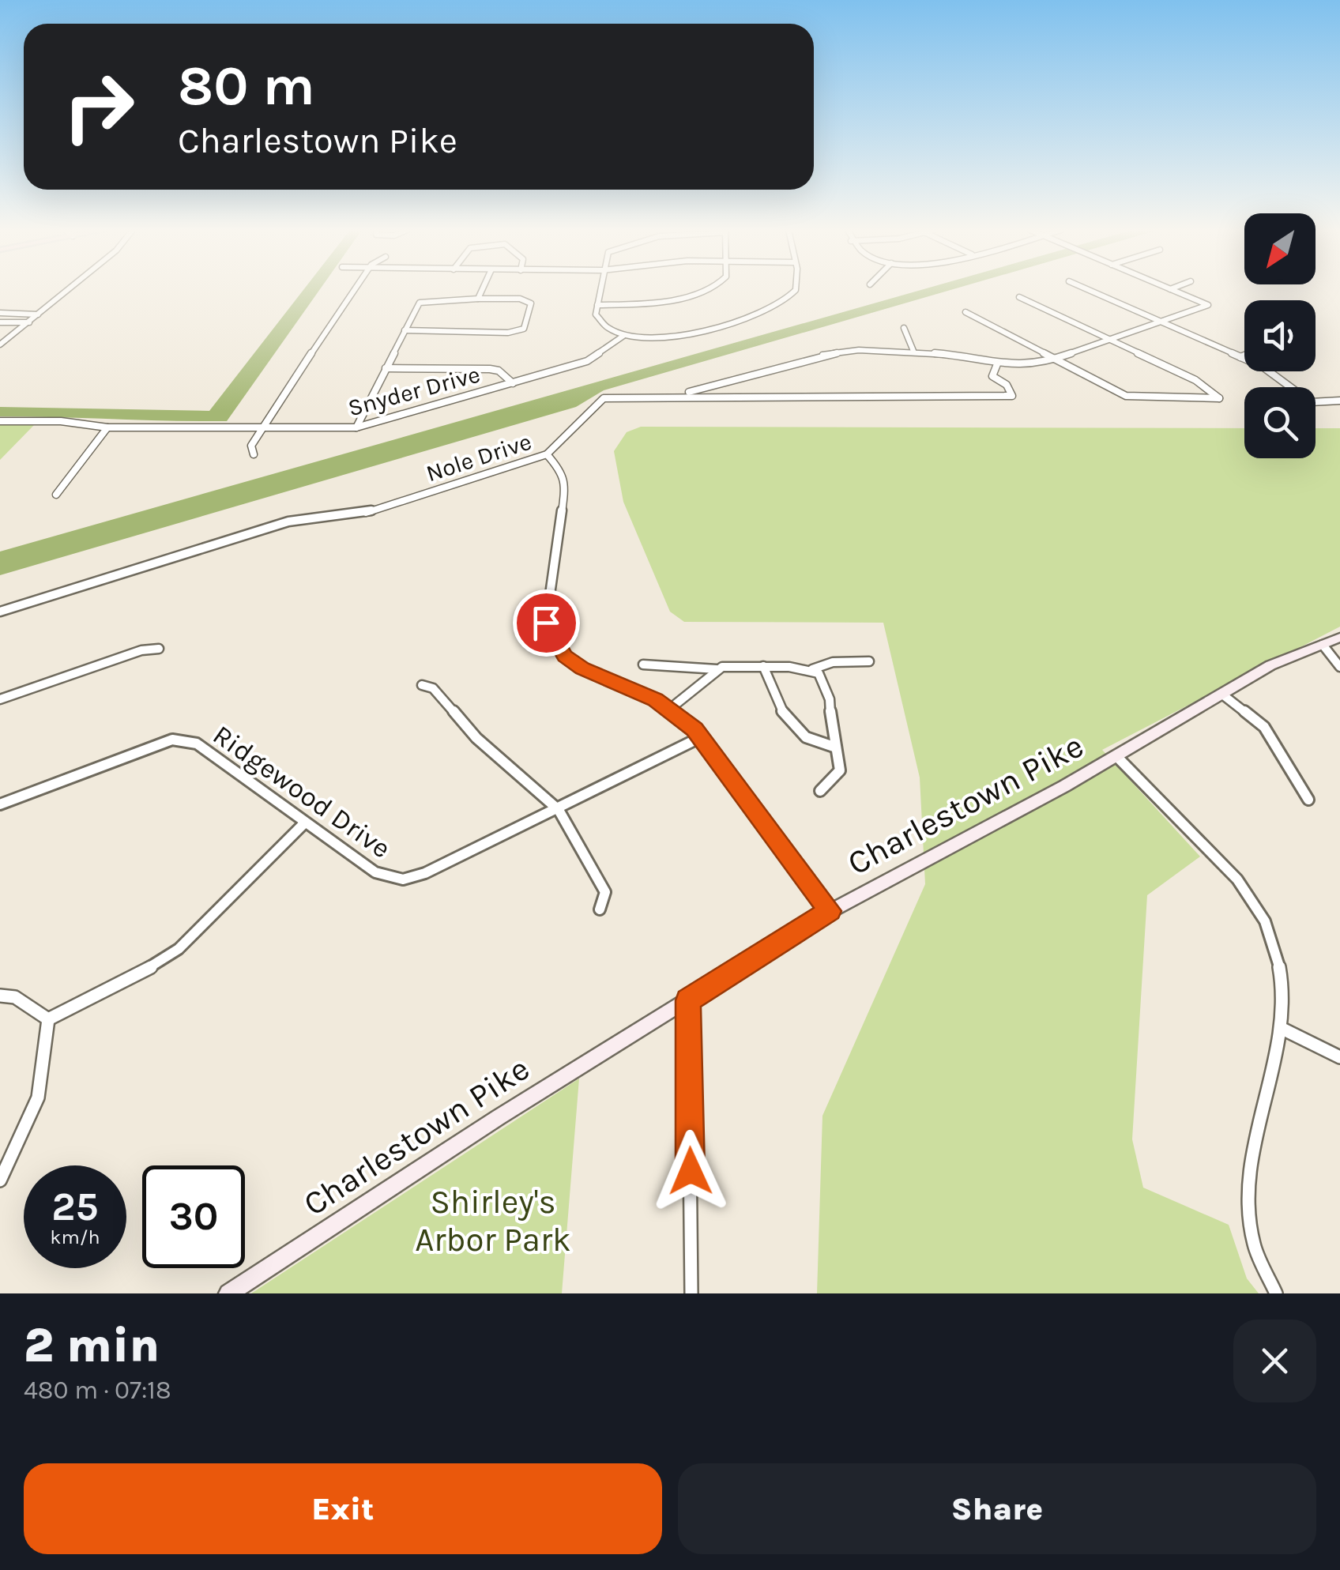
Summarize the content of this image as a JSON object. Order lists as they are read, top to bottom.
{
  "streets": {
    "street": [
      "Snyder Drive",
      "Nole Drive",
      "Ridgewood Drive",
      "Charlestown Pike"
    ]
  },
  "parks": ["Shirley's Arbor Park"],
  "north": "bottom left",
  "page": {
    "turn": ["80 m", "Charlestown Pike"],
    "speed": "25 km/h",
    "limit": "30",
    "heading": ["2 min", "480 m · 07:18"],
    "buttons": ["Exit", "Share"]
  }
}
